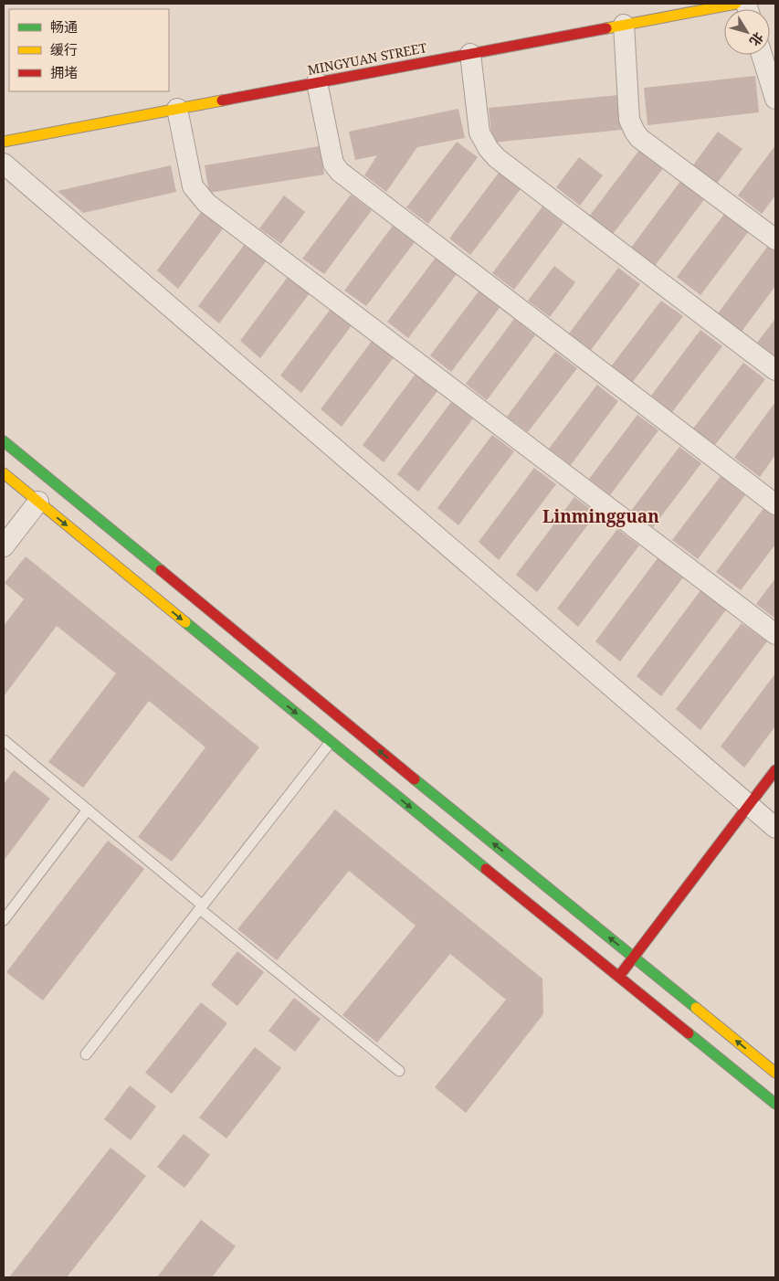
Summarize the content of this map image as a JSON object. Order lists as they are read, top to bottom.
{
  "streets": {
    "street": ["MINGYUAN STREET"]
  },
  "districts": ["Linmingguan"],
  "legend": ["畅通", "缓行", "拥堵"],
  "north": "bottom right"
}
